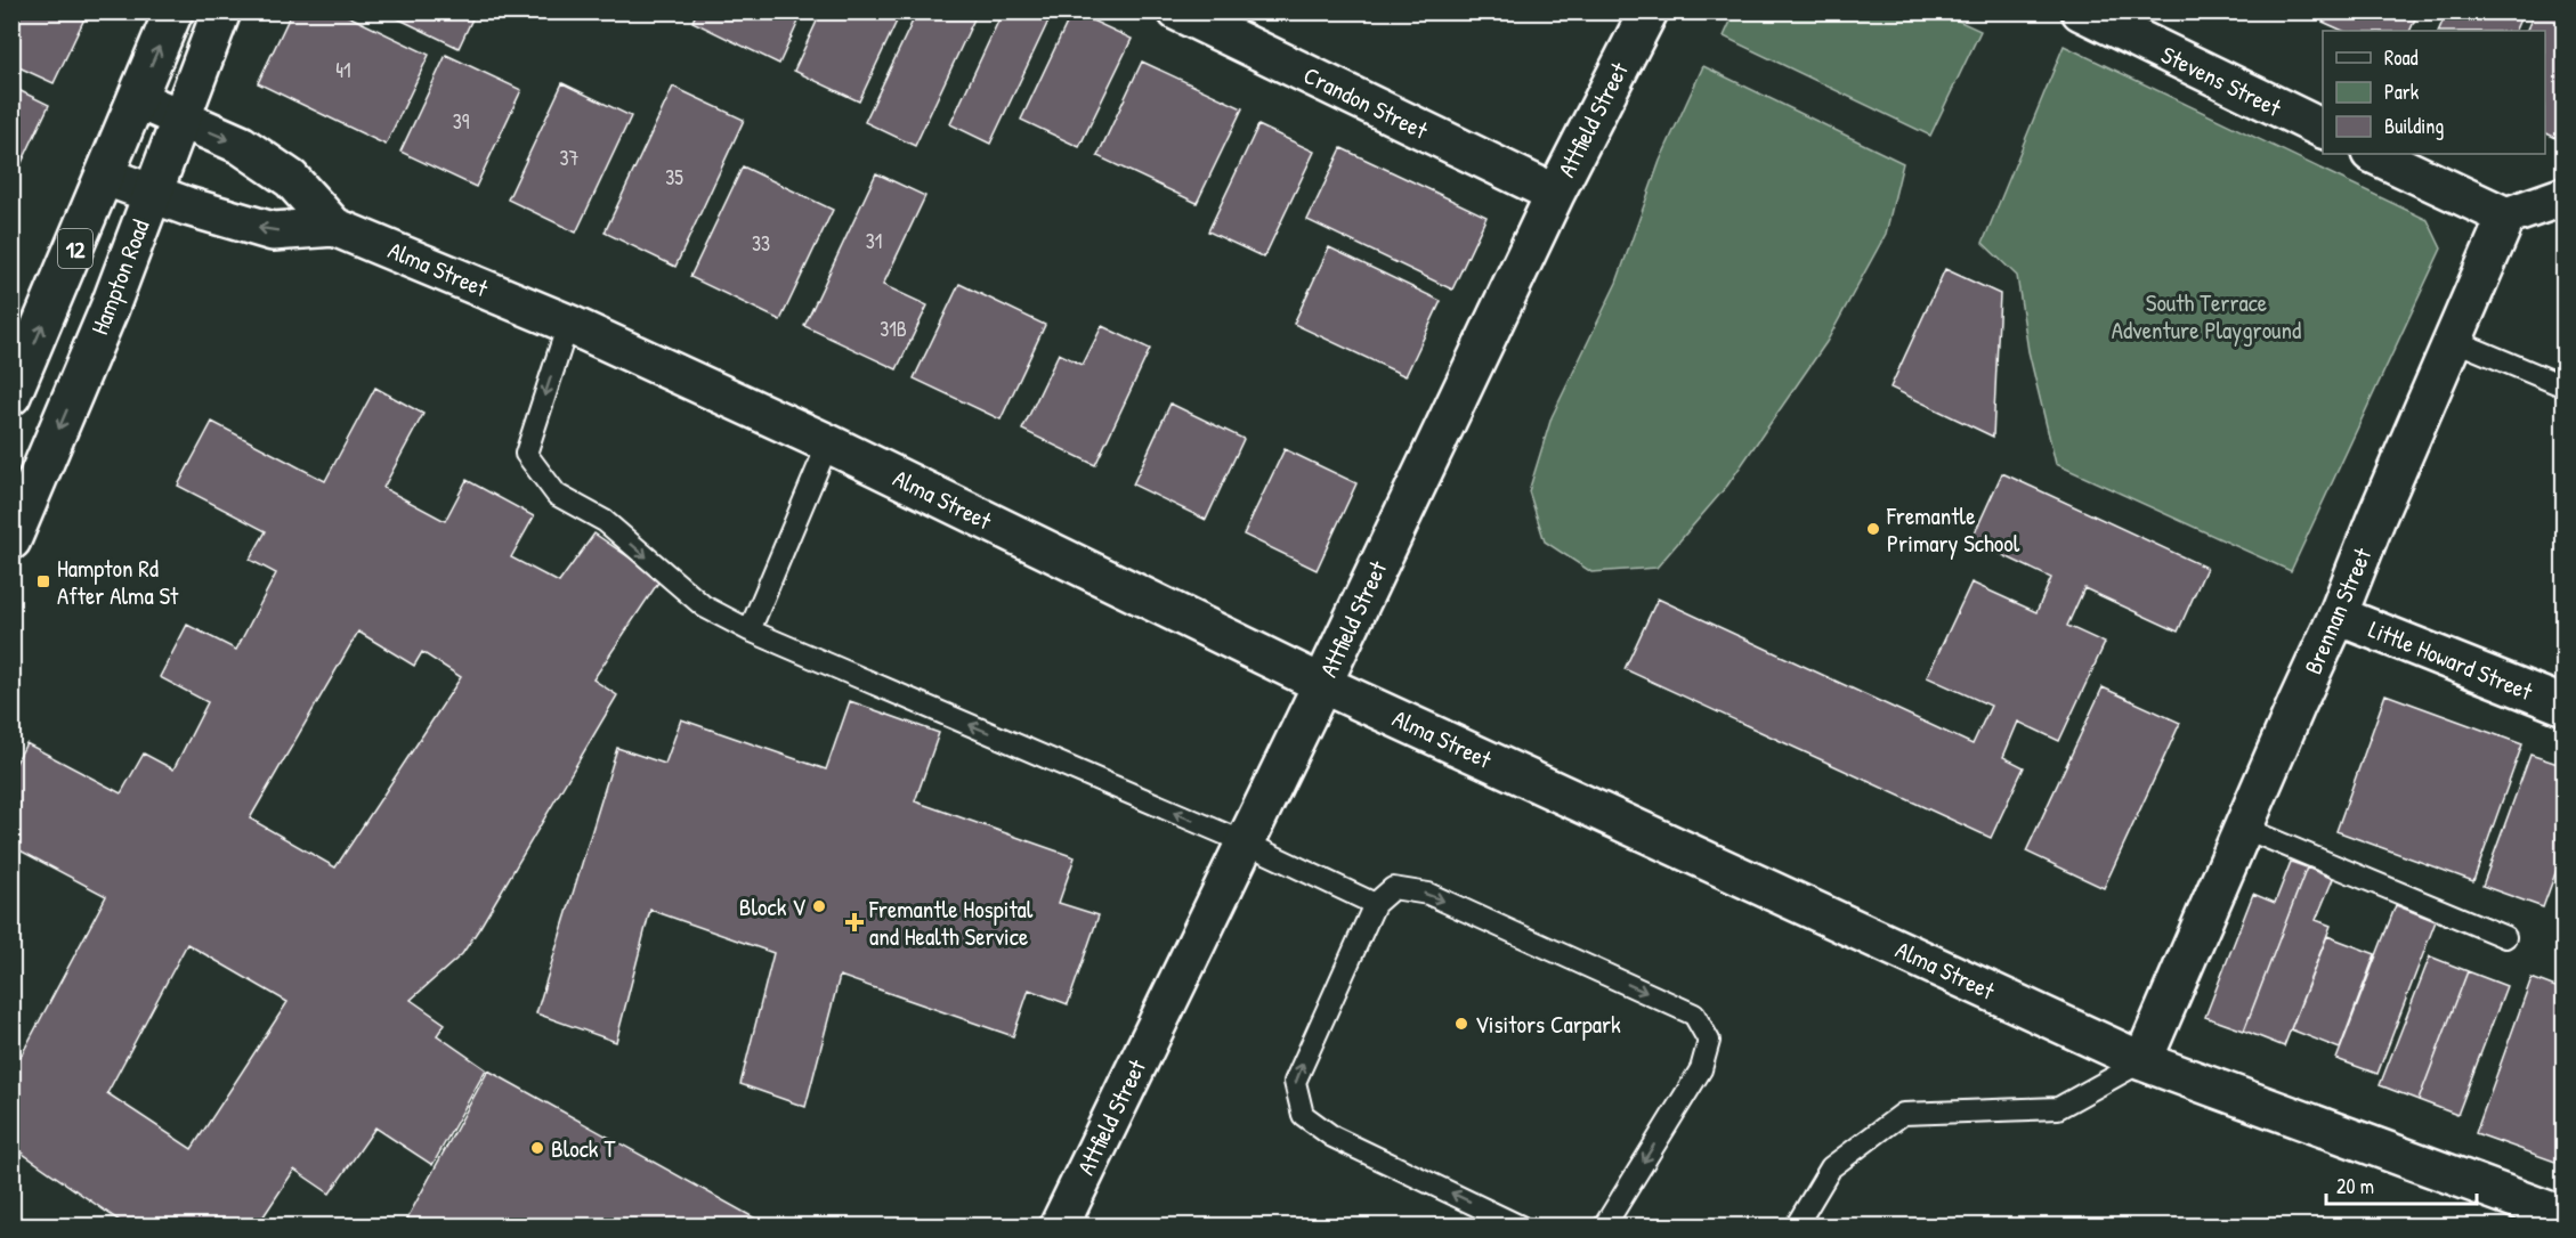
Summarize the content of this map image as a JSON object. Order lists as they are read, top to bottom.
{
  "streets": {
    "street": [
      "Stevens Street",
      "Crandon Street",
      "Attfield Street",
      "12",
      "Alma Street",
      "Hampton Road",
      "Brennan Street",
      "Little Howard Street"
    ]
  },
  "crossings": [
    ["Crandon Street", "Attfield Street"],
    ["Attfield Street", "Alma Street"],
    ["Alma Street", "Hampton Road"],
    ["Alma Street", "Brennan Street"],
    ["Brennan Street", "Little Howard Street"]
  ],
  "parks": ["South Terrace Adventure Playground"],
  "places": {
    "other": [
      "Fremantle Primary School",
      "Block V",
      "Visitors Carpark",
      "Block T"
    ],
    "transit": ["Hampton Rd After Alma St"],
    "health": ["Fremantle Hospital and Health Service"]
  },
  "house_numbers": [
    "41",
    "39",
    "37",
    "35",
    "31",
    "33",
    "31B"
  ],
  "legend": ["Road", "Park", "Building"],
  "scale_bar": "20 m"
}
